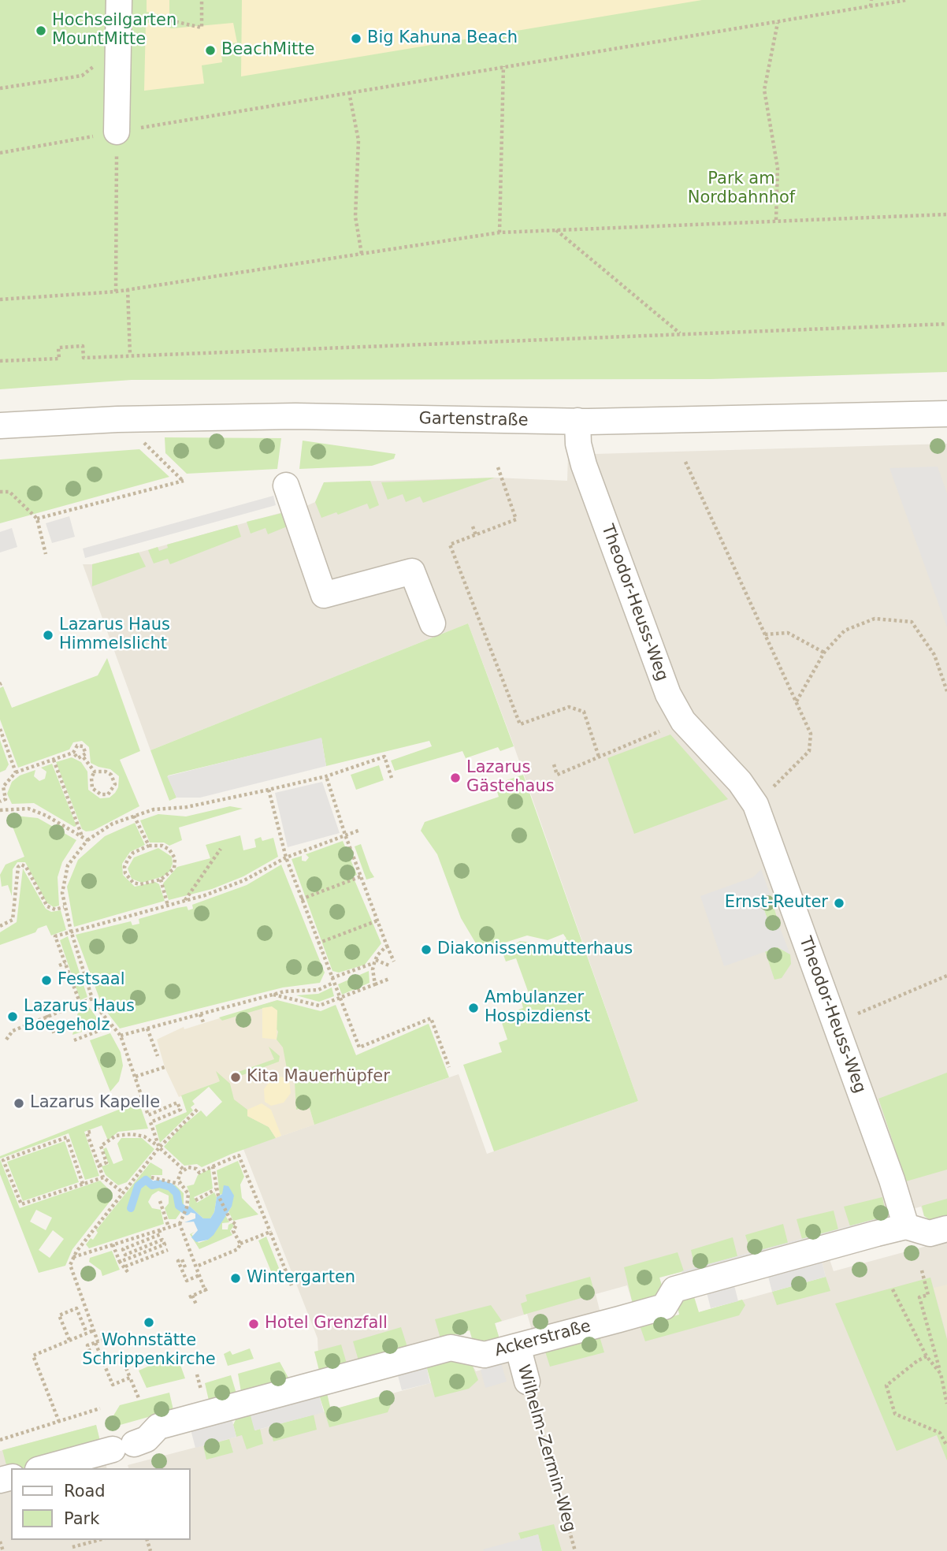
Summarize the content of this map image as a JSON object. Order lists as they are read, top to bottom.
{
  "streets": {
    "street": [
      "Gartenstraße",
      "Theodor-Heuss-Weg",
      "Ackerstraße",
      "Wilhelm-Zermin-Weg"
    ]
  },
  "crossings": [
    ["Gartenstraße", "Theodor-Heuss-Weg"],
    ["Theodor-Heuss-Weg", "Ackerstraße"],
    ["Ackerstraße", "Wilhelm-Zermin-Weg"]
  ],
  "parks": ["Park am Nordbahnhof"],
  "places": [
    "Hochseilgarten MountMitte",
    "Big Kahuna Beach",
    "BeachMitte",
    "Lazarus Haus Himmelslicht",
    "Lazarus Gästehaus",
    "Ernst-Reuter",
    "Diakonissenmutterhaus",
    "Festsaal",
    "Ambulanzer Hospizdienst",
    "Lazarus Haus Boegeholz",
    "Kita Mauerhüpfer",
    "Lazarus Kapelle",
    "Wintergarten",
    "Wohnstätte Schrippenkirche",
    "Hotel Grenzfall"
  ],
  "legend": ["Road", "Park"]
}
